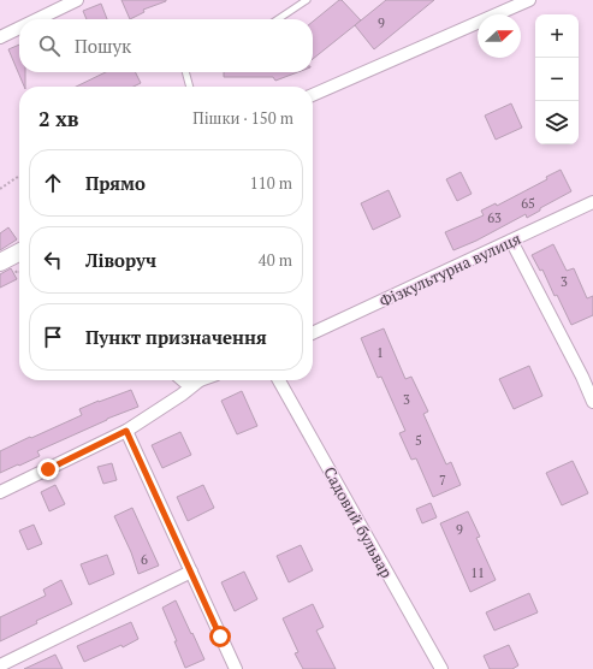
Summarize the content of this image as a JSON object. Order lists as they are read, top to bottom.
{
  "streets": {
    "street": ["Фізкультурна вулиця", "Садовий бульвар"]
  },
  "house_numbers": [
    "9",
    "65",
    "63",
    "3",
    "1",
    "3",
    "5",
    "7",
    "9",
    "6",
    "11"
  ],
  "north": "right",
  "page": {
    "map_buttons": ["+", "−"],
    "search": "Пошук",
    "heading": ["2 хв", "Пішки · 150 m"],
    "list": [
      ["Прямо", "110 m"],
      ["Ліворуч", "40 m"],
      "Пункт призначення"
    ]
  }
}
